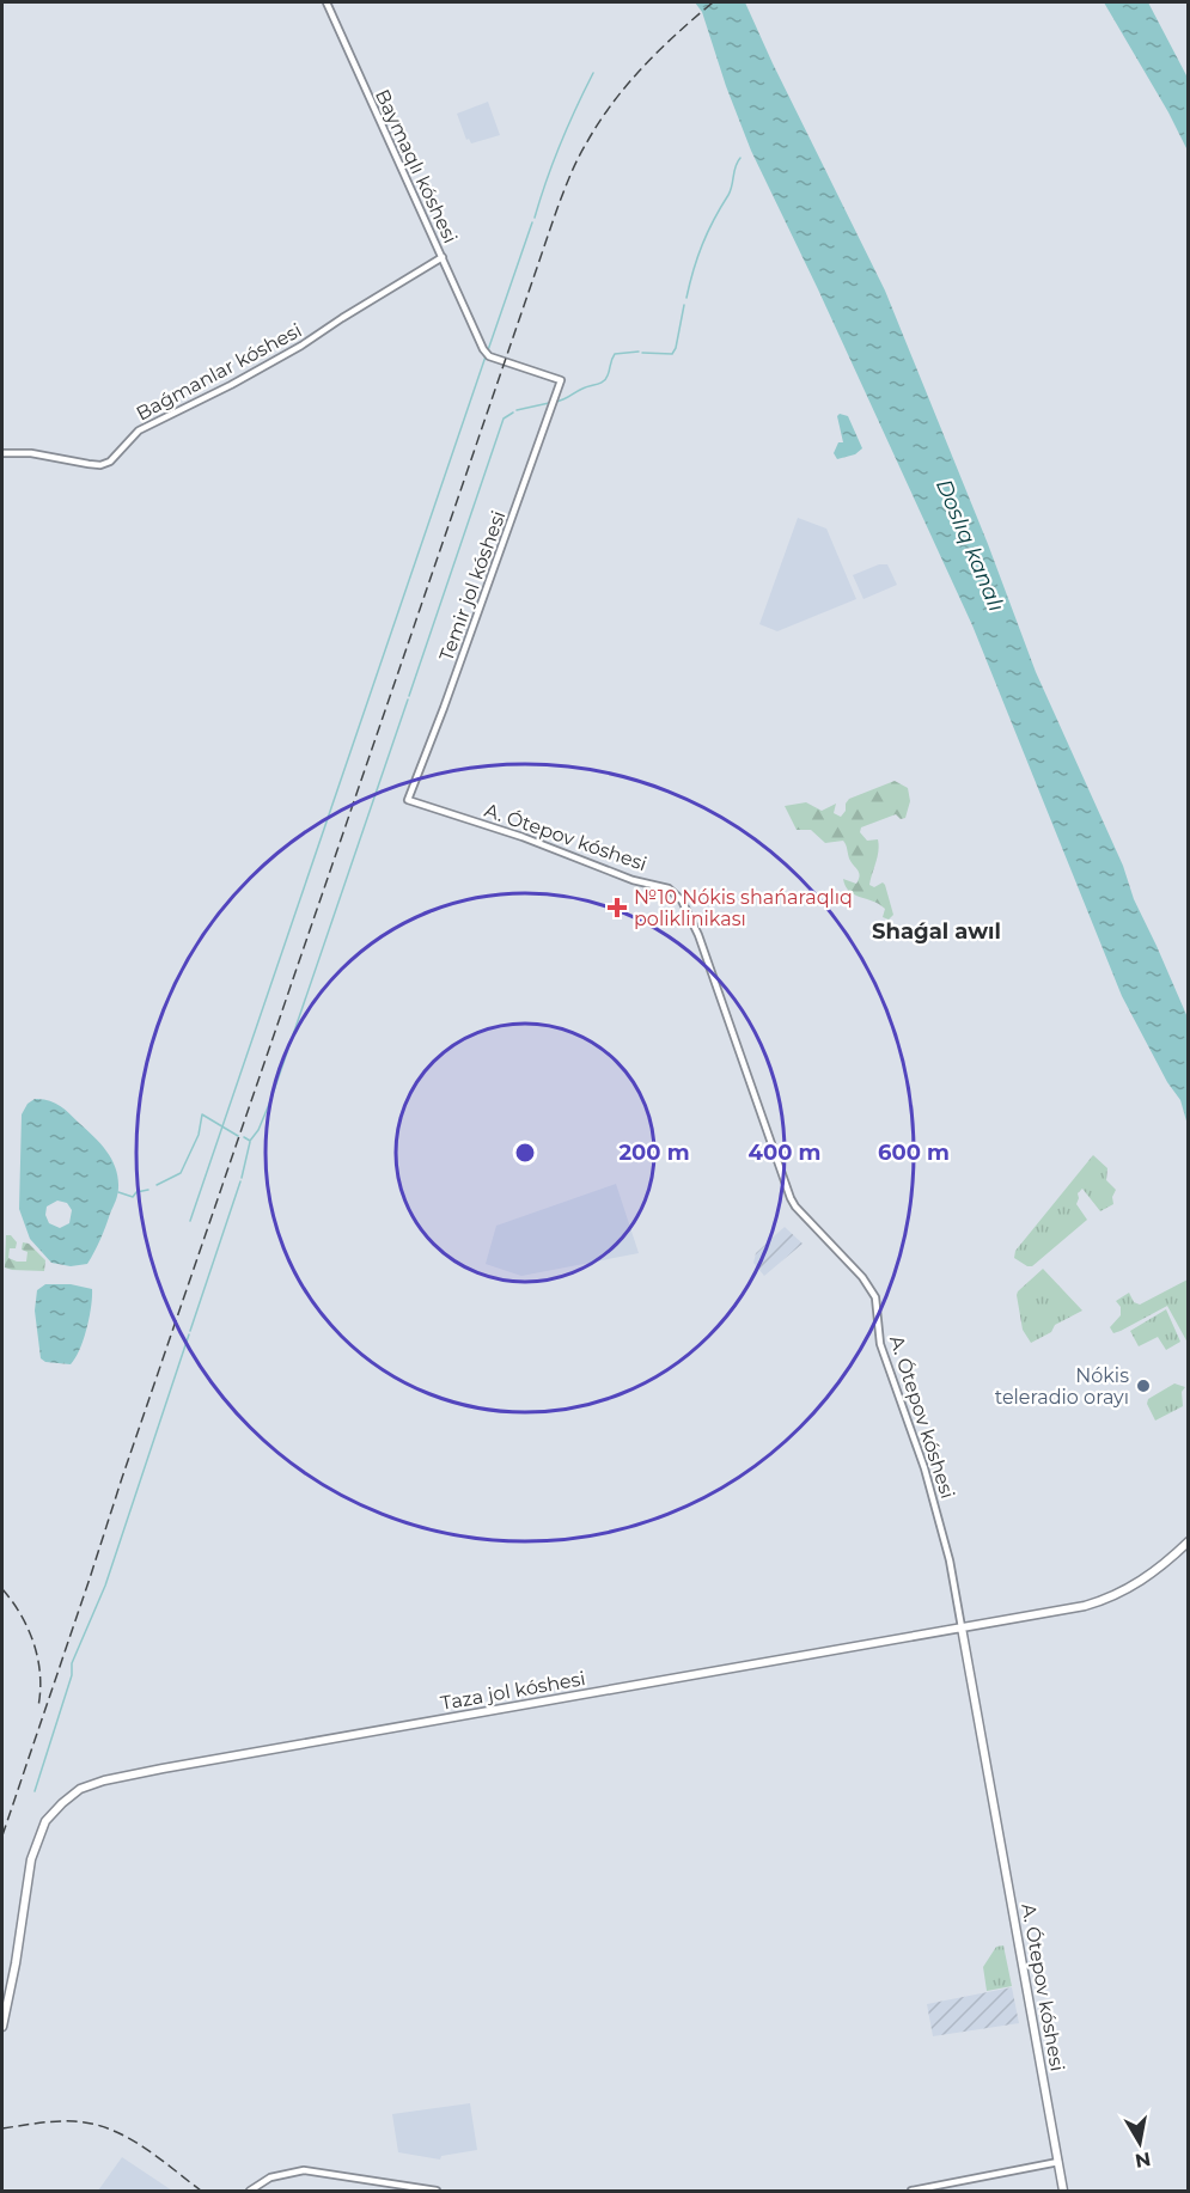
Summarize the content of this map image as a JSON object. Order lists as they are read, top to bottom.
{
  "streets": {
    "main road": ["A. Ótepov kóshesi", "Taza jol kóshesi"],
    "street": ["Baymaqlı kóshesi", "Baǵmanlar kóshesi", "Temir jol kóshesi"]
  },
  "crossings": [
    ["Baymaqlı kóshesi", "Baǵmanlar kóshesi"],
    ["Baymaqlı kóshesi", "Temir jol kóshesi"],
    ["Temir jol kóshesi", "A. Ótepov kóshesi"],
    ["A. Ótepov kóshesi", "Taza jol kóshesi"]
  ],
  "districts": ["Shaǵal awıl"],
  "water": ["Doslıq kanalı"],
  "places": {
    "health": ["№10 Nókis shańaraqlıq poliklinikası"],
    "other": ["Nókis teleradio orayı"]
  },
  "north": "bottom",
  "rings": ["200 m", "400 m", "600 m"]
}
